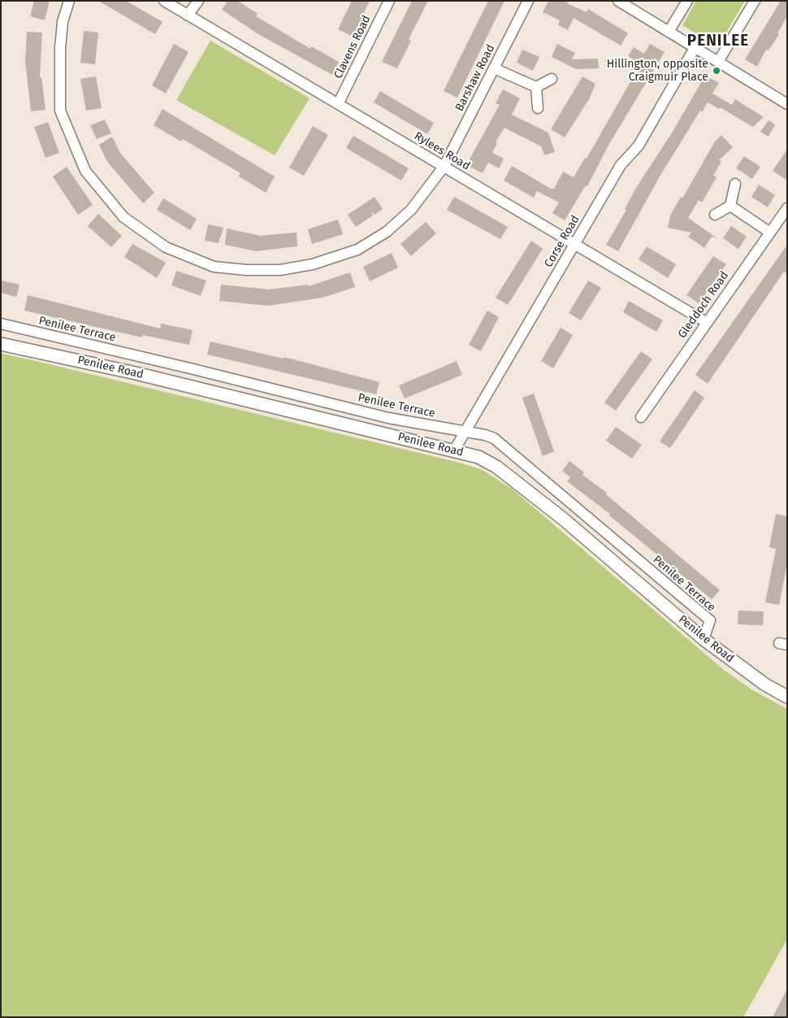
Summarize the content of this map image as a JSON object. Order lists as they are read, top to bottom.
{
  "streets": {
    "street": [
      "Clavens Road",
      "Barshaw Road",
      "Rylees Road",
      "Corse Road",
      "Gleddoch Road",
      "Penilee Terrace",
      "Penilee Road"
    ]
  },
  "crossings": [
    ["Clavens Road", "Rylees Road"],
    ["Barshaw Road", "Rylees Road"],
    ["Rylees Road", "Corse Road"],
    ["Rylees Road", "Gleddoch Road"],
    ["Corse Road", "Penilee Terrace"],
    ["Corse Road", "Penilee Road"],
    ["Penilee Terrace", "Penilee Road"]
  ],
  "districts": ["PENILEE"],
  "places": ["Hillington, opposite Craigmuir Place"]
}
